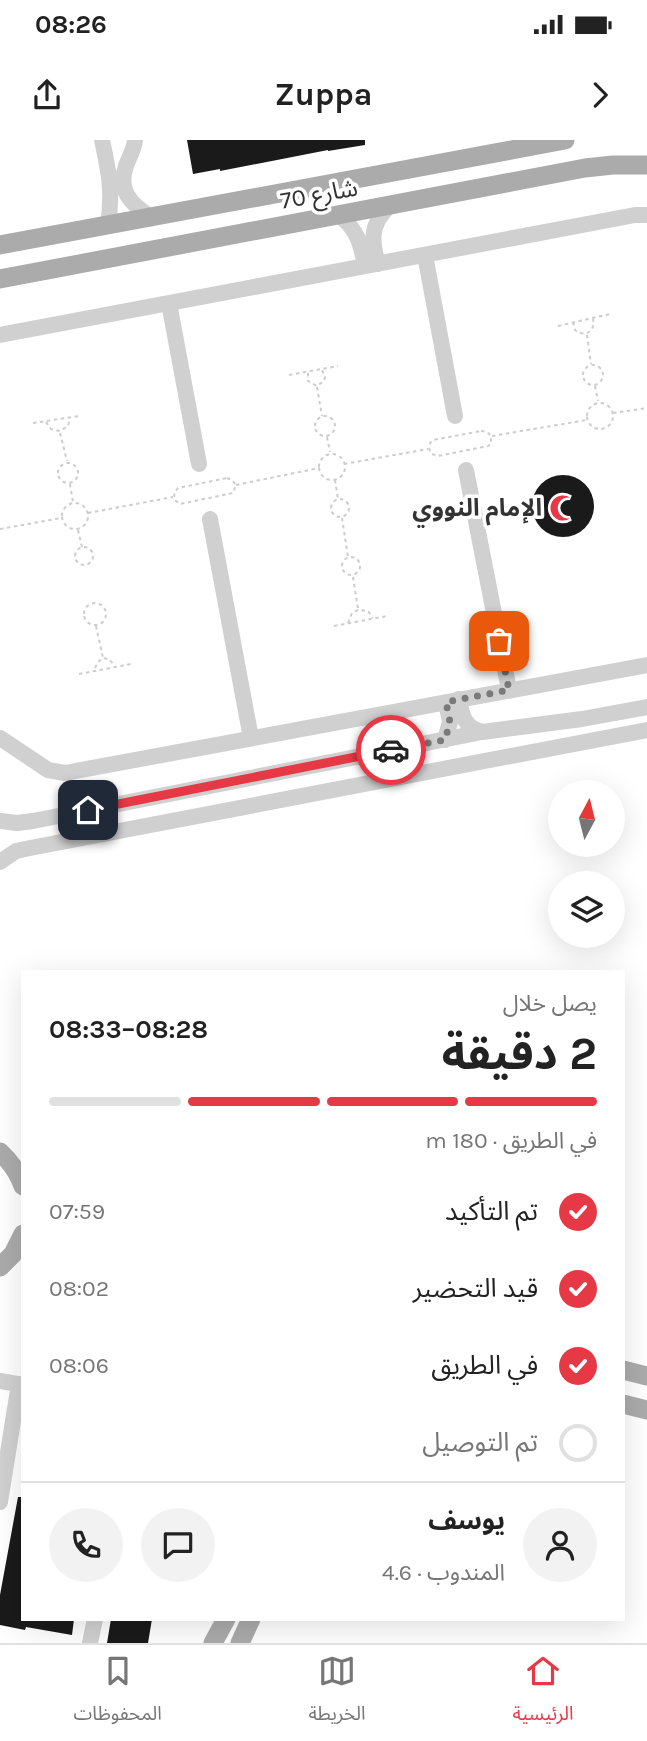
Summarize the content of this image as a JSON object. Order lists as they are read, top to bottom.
{
  "streets": {
    "main road": ["شارع 70"]
  },
  "places": {
    "mosque": ["الإمام النووي"]
  },
  "north": "top",
  "page": {
    "status": "08:26",
    "header": "Zuppa",
    "heading": ["2 دقيقة", "يصل خلال", "08:28–08:33"],
    "panel": ["يوسف", "المندوب · 4.6"],
    "bar": "في الطريق · 180 m",
    "list": [
      ["تم التأكيد", "07:59"],
      ["قيد التحضير", "08:02"],
      ["في الطريق", "08:06"],
      "تم التوصيل"
    ],
    "tabs": ["الرئيسية", "الخريطة", "المحفوظات"]
  }
}
